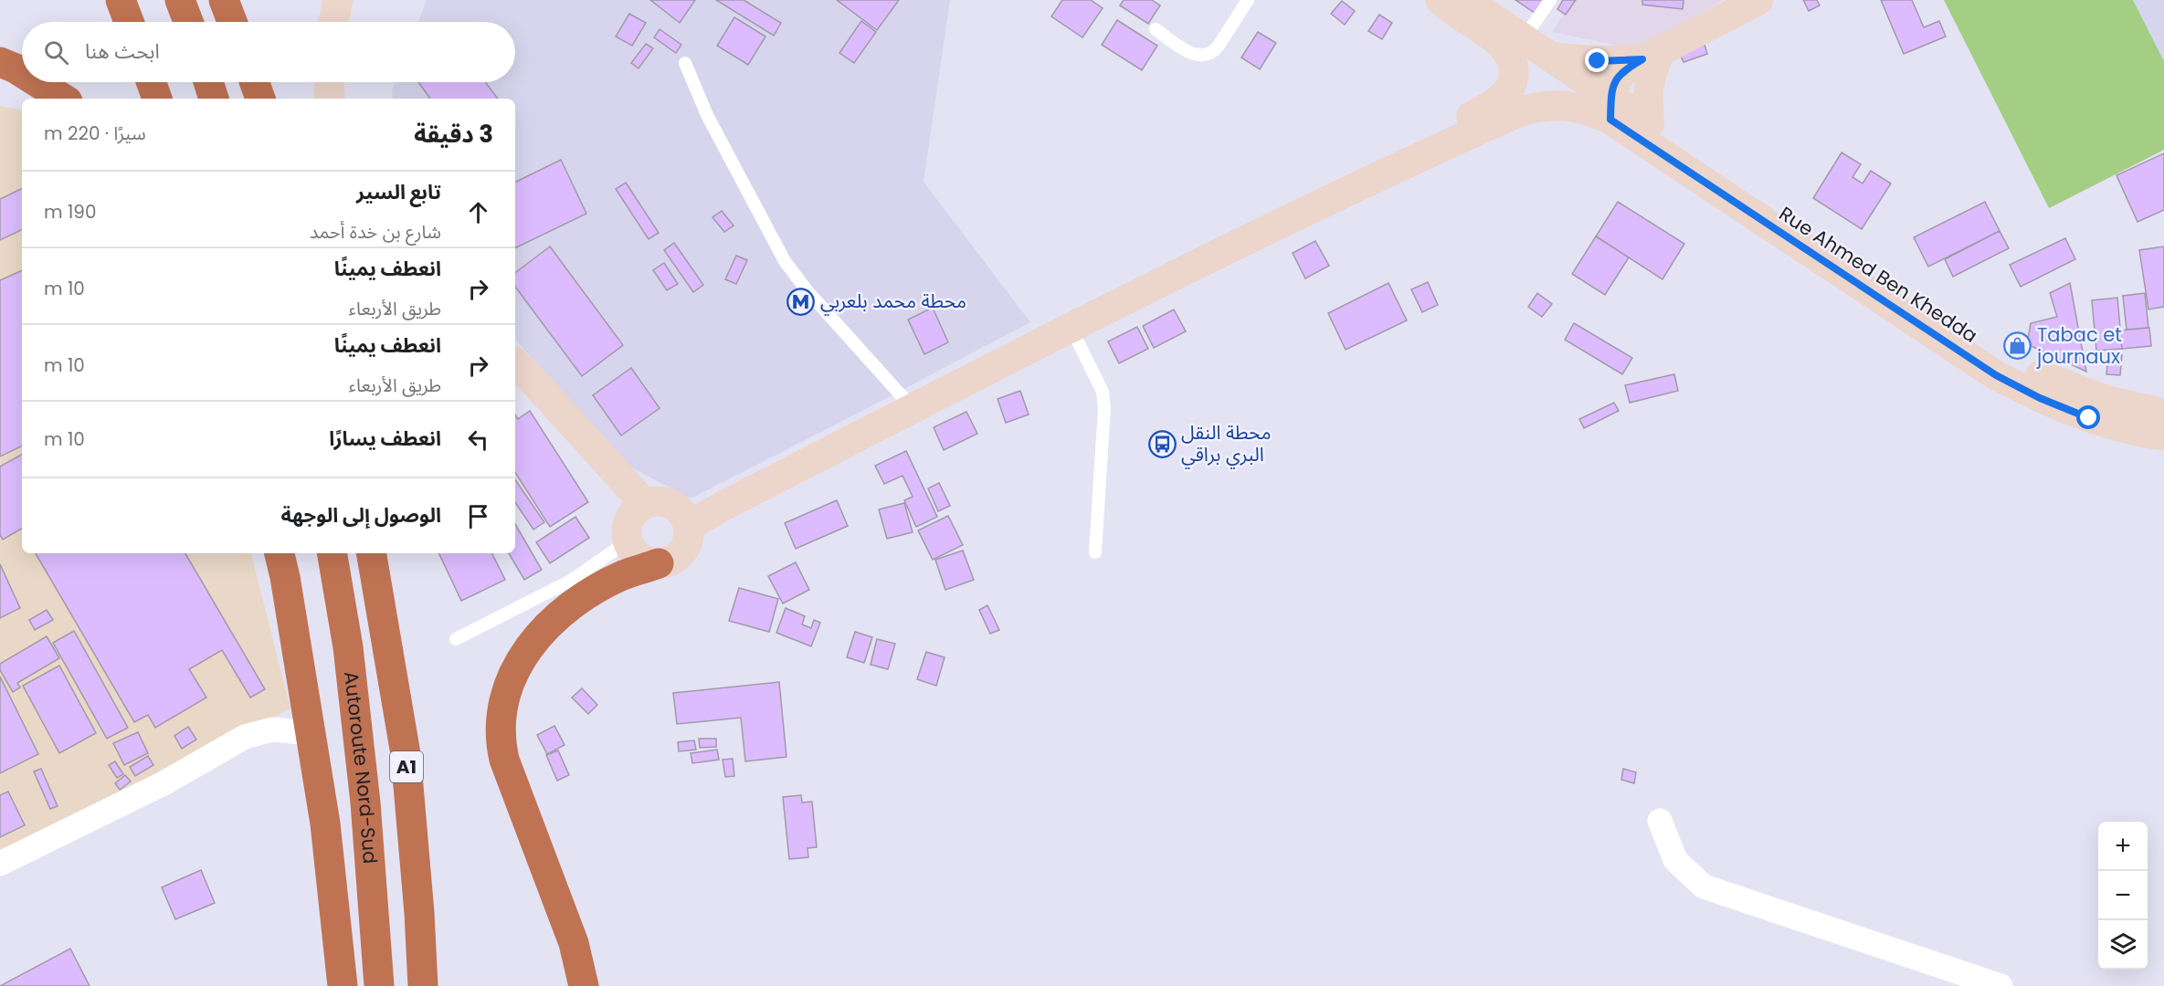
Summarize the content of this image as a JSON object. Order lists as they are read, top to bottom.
{
  "streets": {
    "highway": ["A1", "Autoroute Nord-Sud"],
    "main road": ["Rue Ahmed Ben Khedda"]
  },
  "places": {
    "metro station": ["محطة محمد بلعربي"],
    "shop": ["Tabac et journaux"],
    "bus stop": ["محطة النقل البري براقي"]
  },
  "page": {
    "search": "ابحث هنا",
    "heading": ["3 دقيقة", "سيرًا · 220 m"],
    "list": [
      ["تابع السير", "شارع بن خدة أحمد", "190 m"],
      ["انعطف يمينًا", "طريق الأربعاء", "10 m"],
      ["انعطف يمينًا", "طريق الأربعاء", "10 m"],
      ["انعطف يسارًا", "10 m"],
      "الوصول إلى الوجهة"
    ],
    "map_buttons": ["+", "−"]
  }
}
